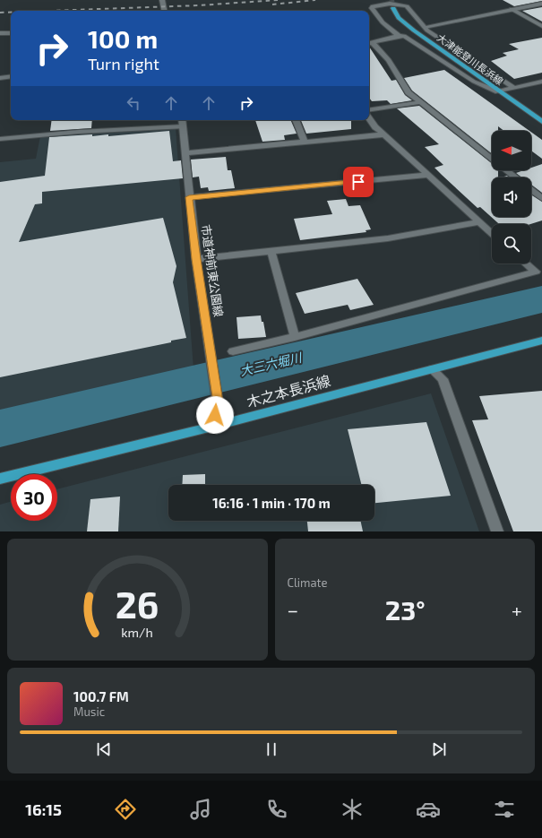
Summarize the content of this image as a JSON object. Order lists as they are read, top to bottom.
{
  "streets": {
    "main road": ["大津能登川長浜線", "木之本長浜線"],
    "street": ["市道神前東公園線"]
  },
  "crossings": [
    ["市道神前東公園線", "木之本長浜線"]
  ],
  "water": ["大三六堀川"],
  "north": "left",
  "page": {
    "turn": ["100 m", "Turn right"],
    "limit": "30",
    "trip": "16:16 · 1 min · 170 m",
    "tile": "Climate",
    "heat": ["−", "23°", "+"],
    "song": ["100.7 FM", "Music"],
    "tabs": "16:15",
    "gauge": ["26", "km/h"]
  }
}
